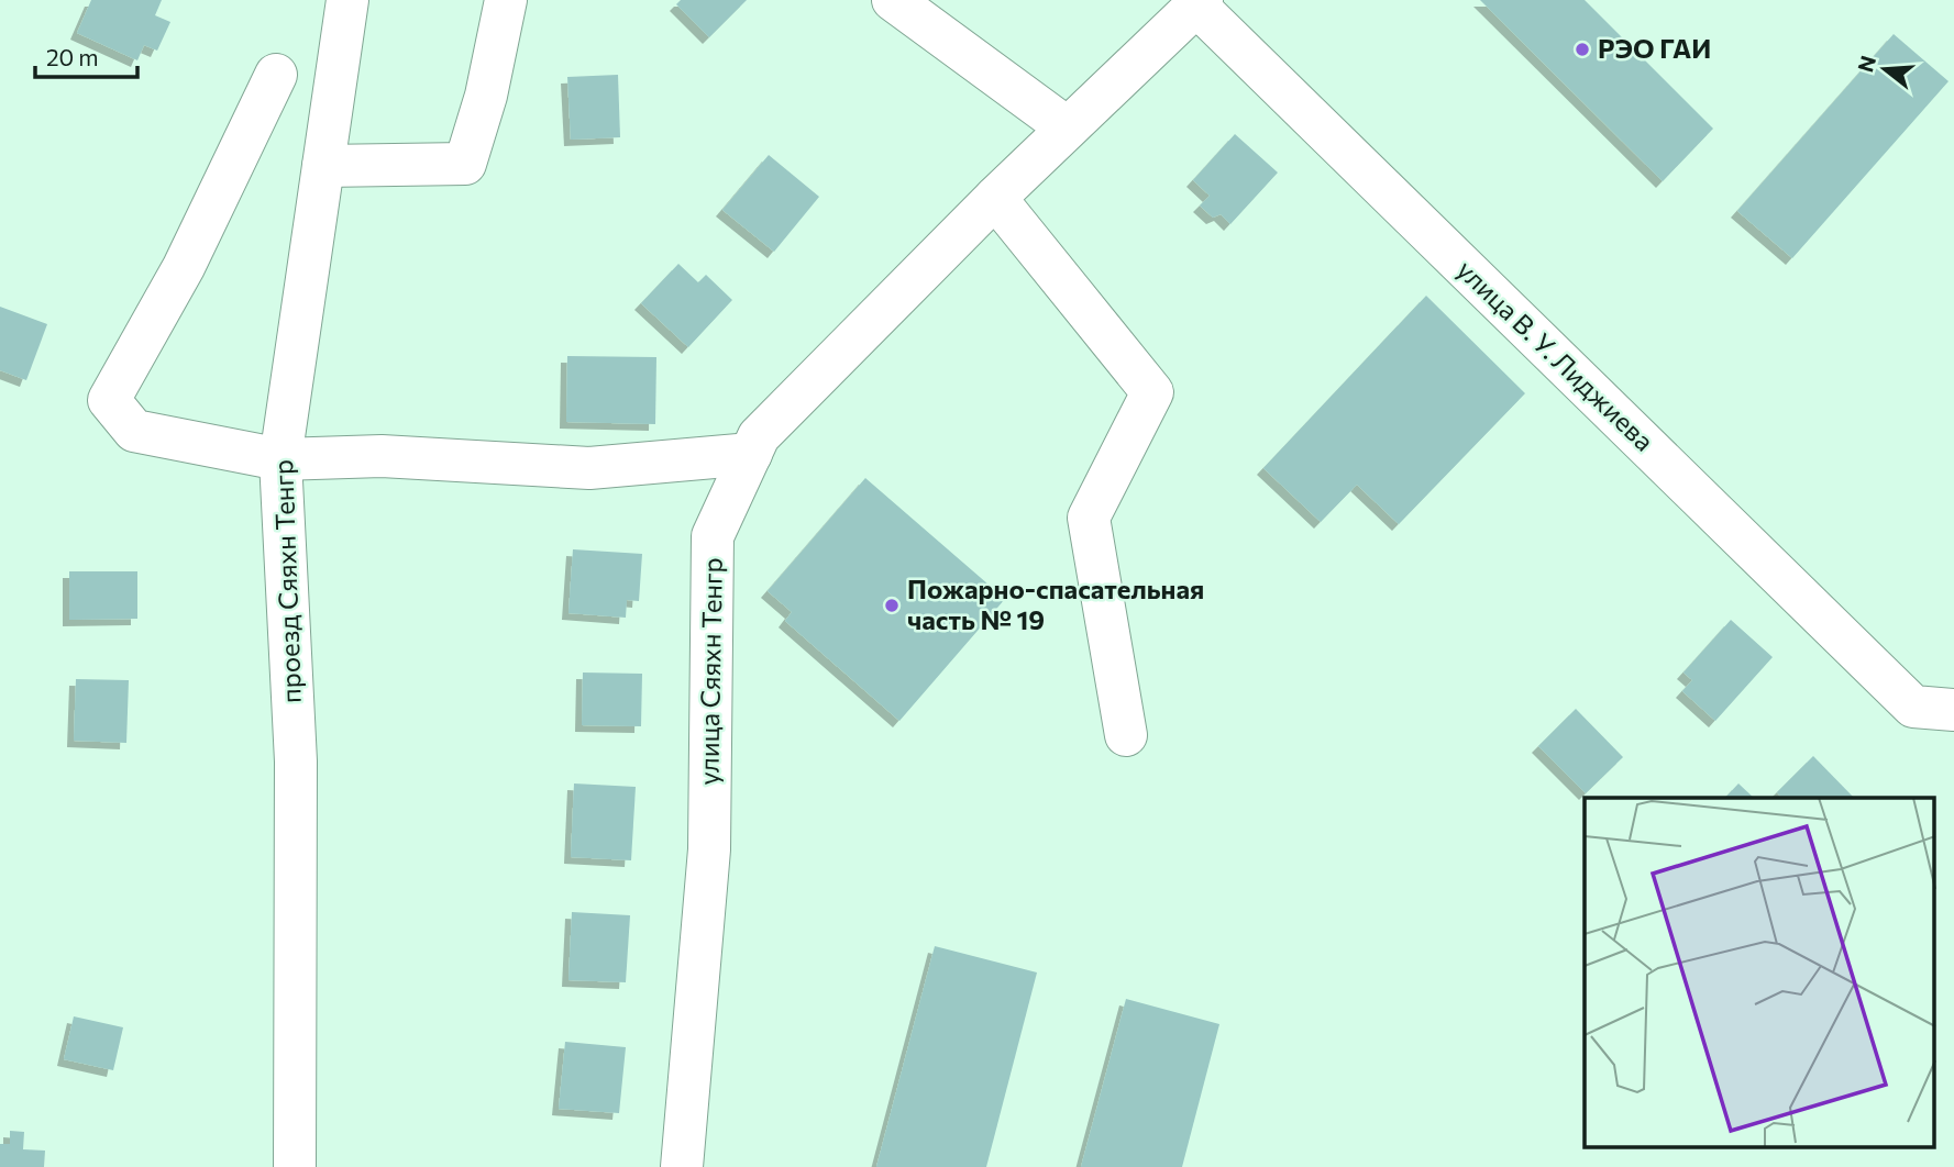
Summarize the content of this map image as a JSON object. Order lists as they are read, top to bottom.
{
  "streets": {
    "street": ["улица В. У. Лиджиева", "проезд Сяяхн Тенгр", "улица Сяяхн Тенгр"]
  },
  "crossings": [
    ["улица В. У. Лиджиева", "улица Сяяхн Тенгр"]
  ],
  "places": ["РЭО ГАИ", "Пожарно-спасательная часть № 19"],
  "scale_bar": "20 m",
  "north": "left"
}
